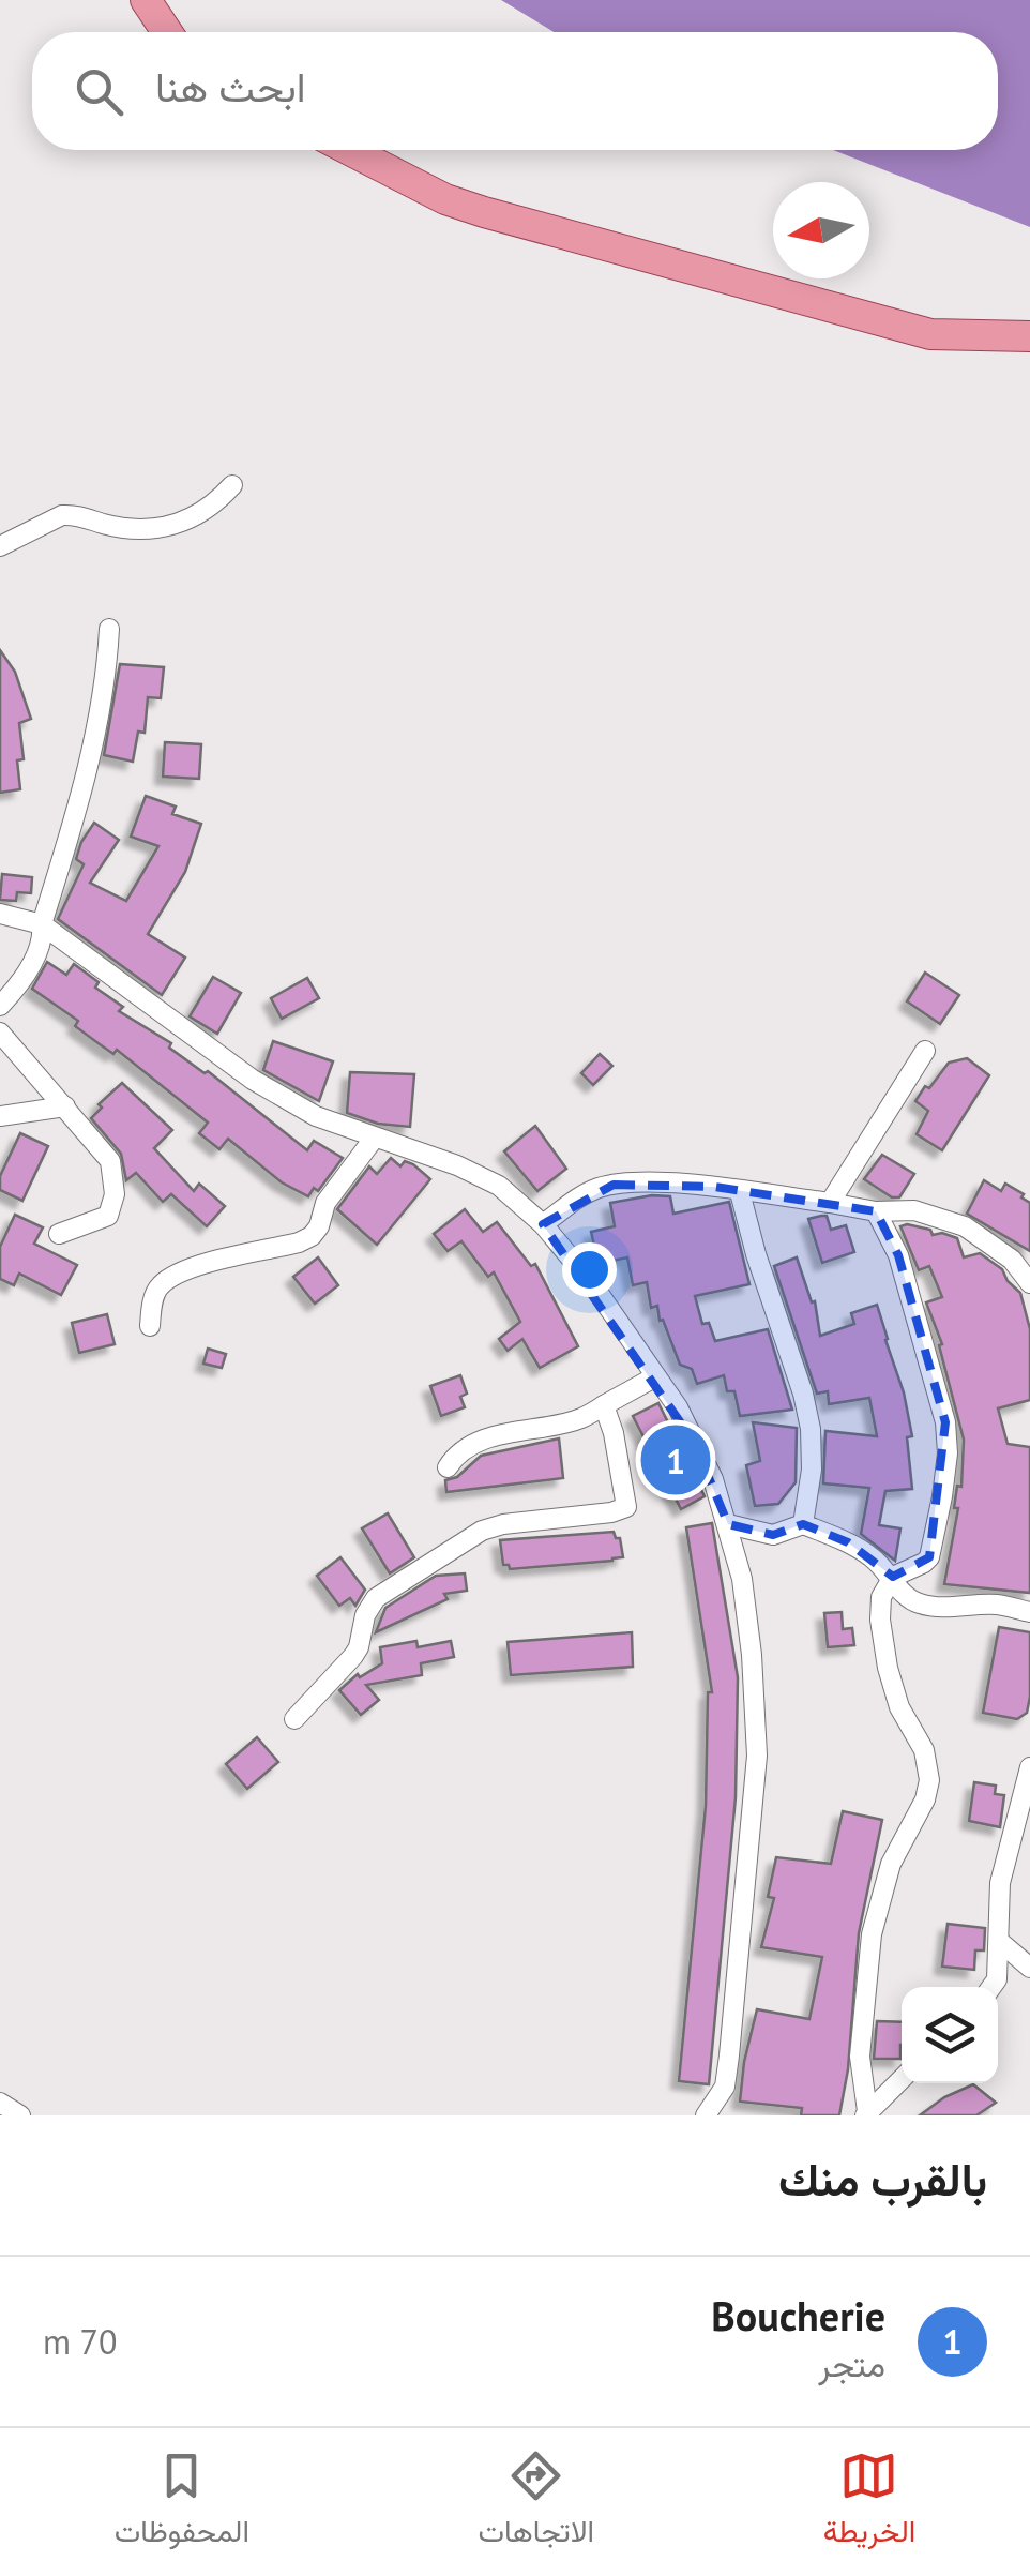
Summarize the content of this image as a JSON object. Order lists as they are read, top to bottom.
{
  "north": "left",
  "page": {
    "search": "ابحث هنا",
    "pins": "1",
    "heading": "بالقرب منك",
    "list": [
      {
        "mark": "1",
        "name": "Boucherie",
        "note": "متجر",
        "value": "70 m"
      }
    ],
    "nav": ["الخريطة", "الاتجاهات", "المحفوظات"]
  }
}
